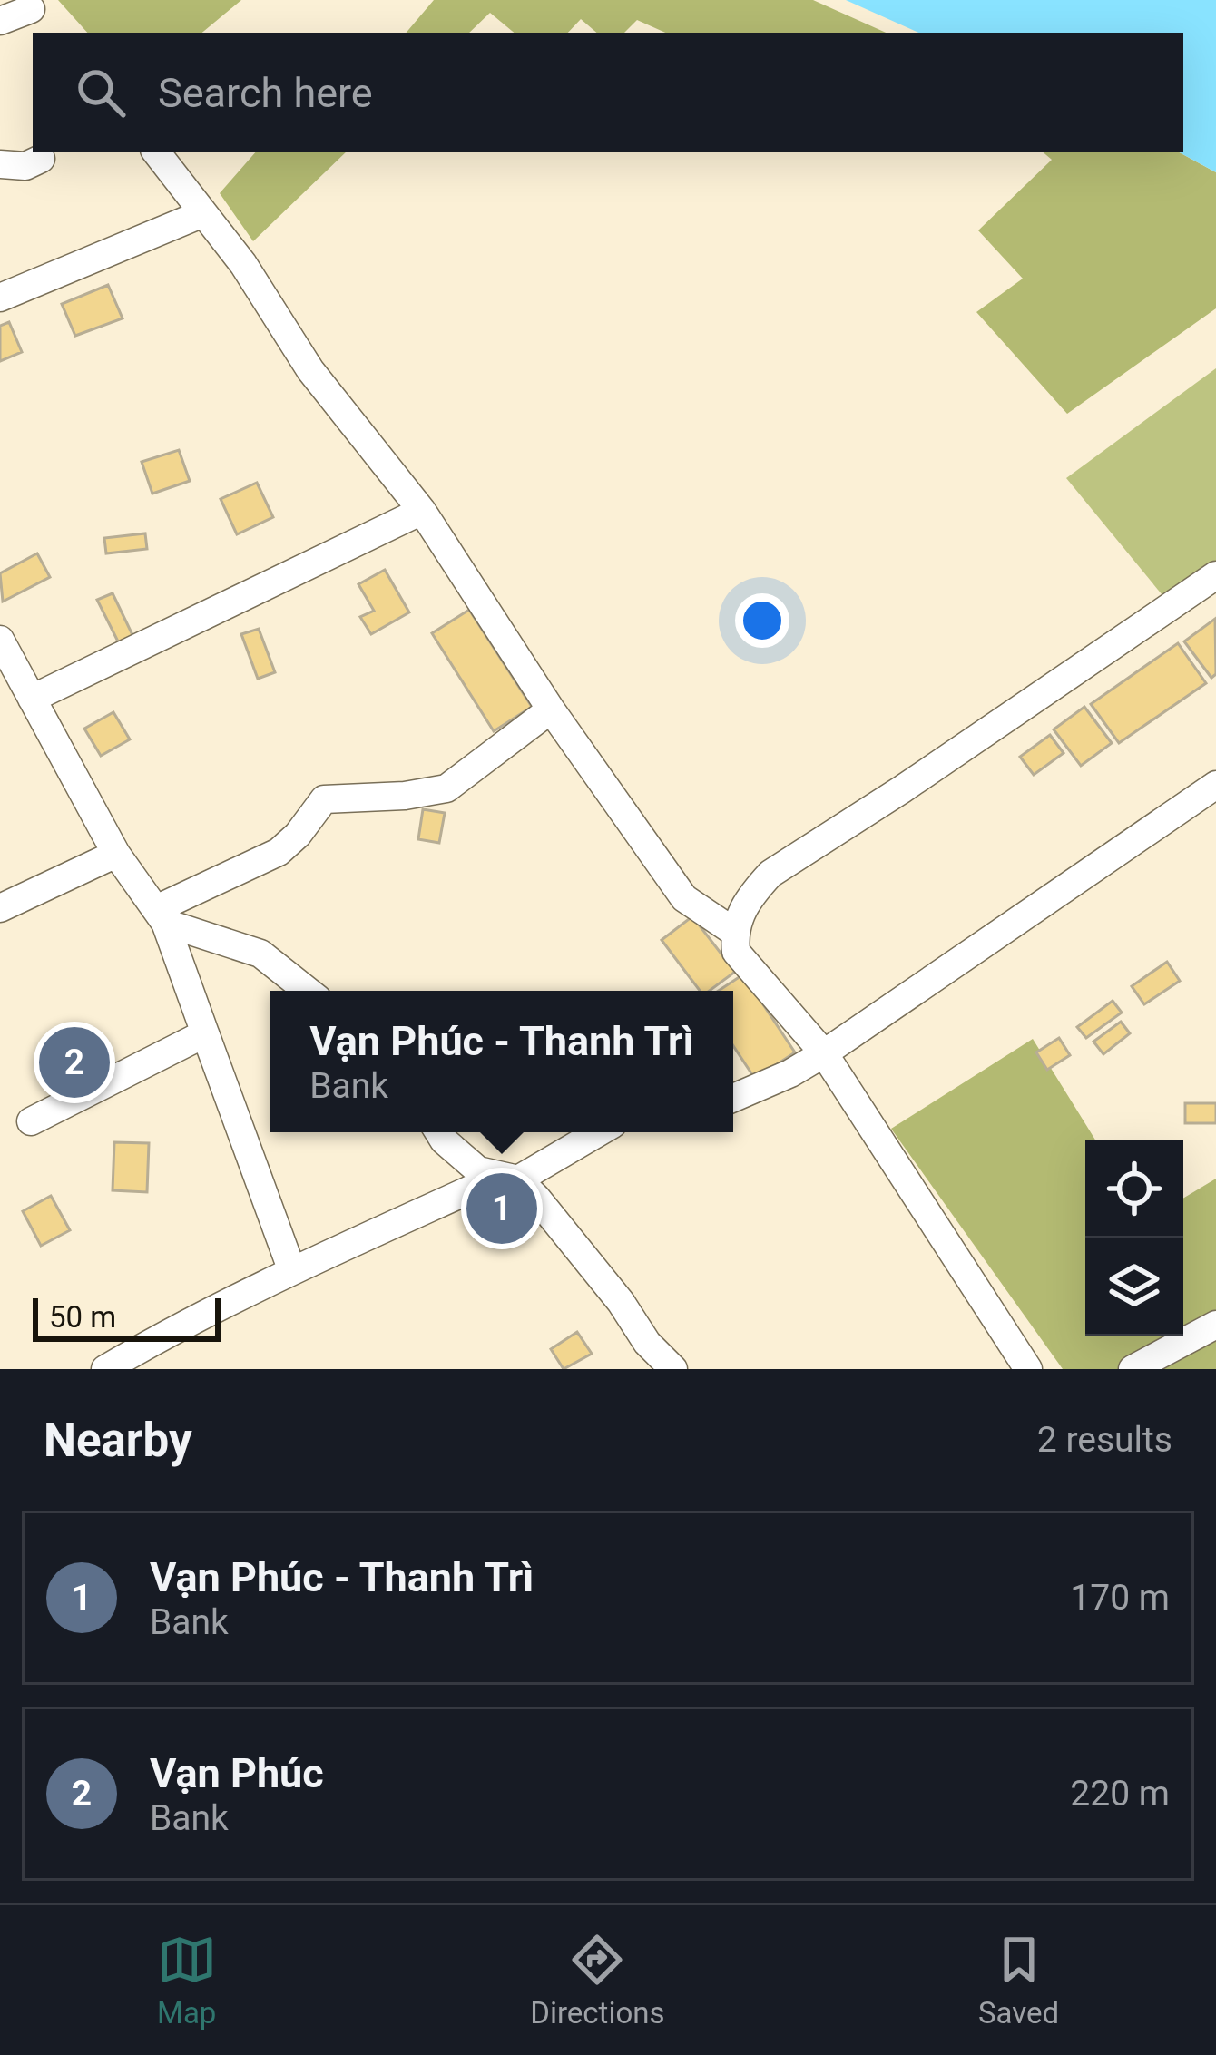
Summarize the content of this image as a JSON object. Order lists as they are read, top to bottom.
{
  "scale_bar": "50 m",
  "page": {
    "search": "Search here",
    "popup": ["Vạn Phúc - Thanh Trì", "Bank"],
    "pins": ["2", "1"],
    "scale": "50 m",
    "heading": ["Nearby", "2 results"],
    "list": [
      {
        "mark": "1",
        "name": "Vạn Phúc - Thanh Trì",
        "note": "Bank",
        "value": "170 m"
      },
      {
        "mark": "2",
        "name": "Vạn Phúc",
        "note": "Bank",
        "value": "220 m"
      }
    ],
    "nav": ["Map", "Directions", "Saved"]
  }
}
